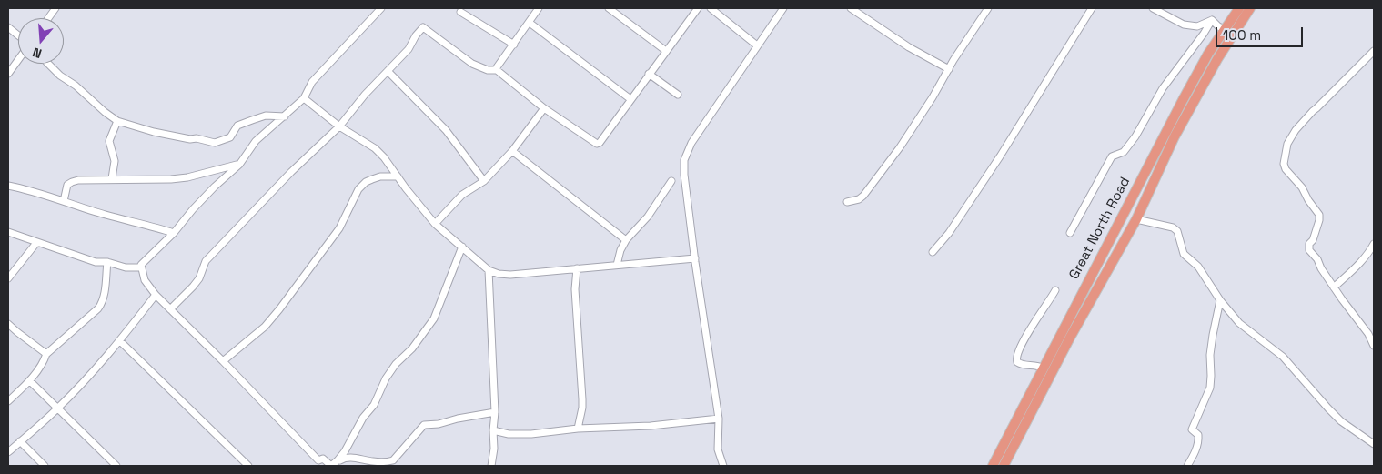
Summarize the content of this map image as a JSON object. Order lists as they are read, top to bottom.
{
  "streets": {
    "highway": ["Great North Road"]
  },
  "scale_bar": "100 m",
  "north": "bottom"
}
